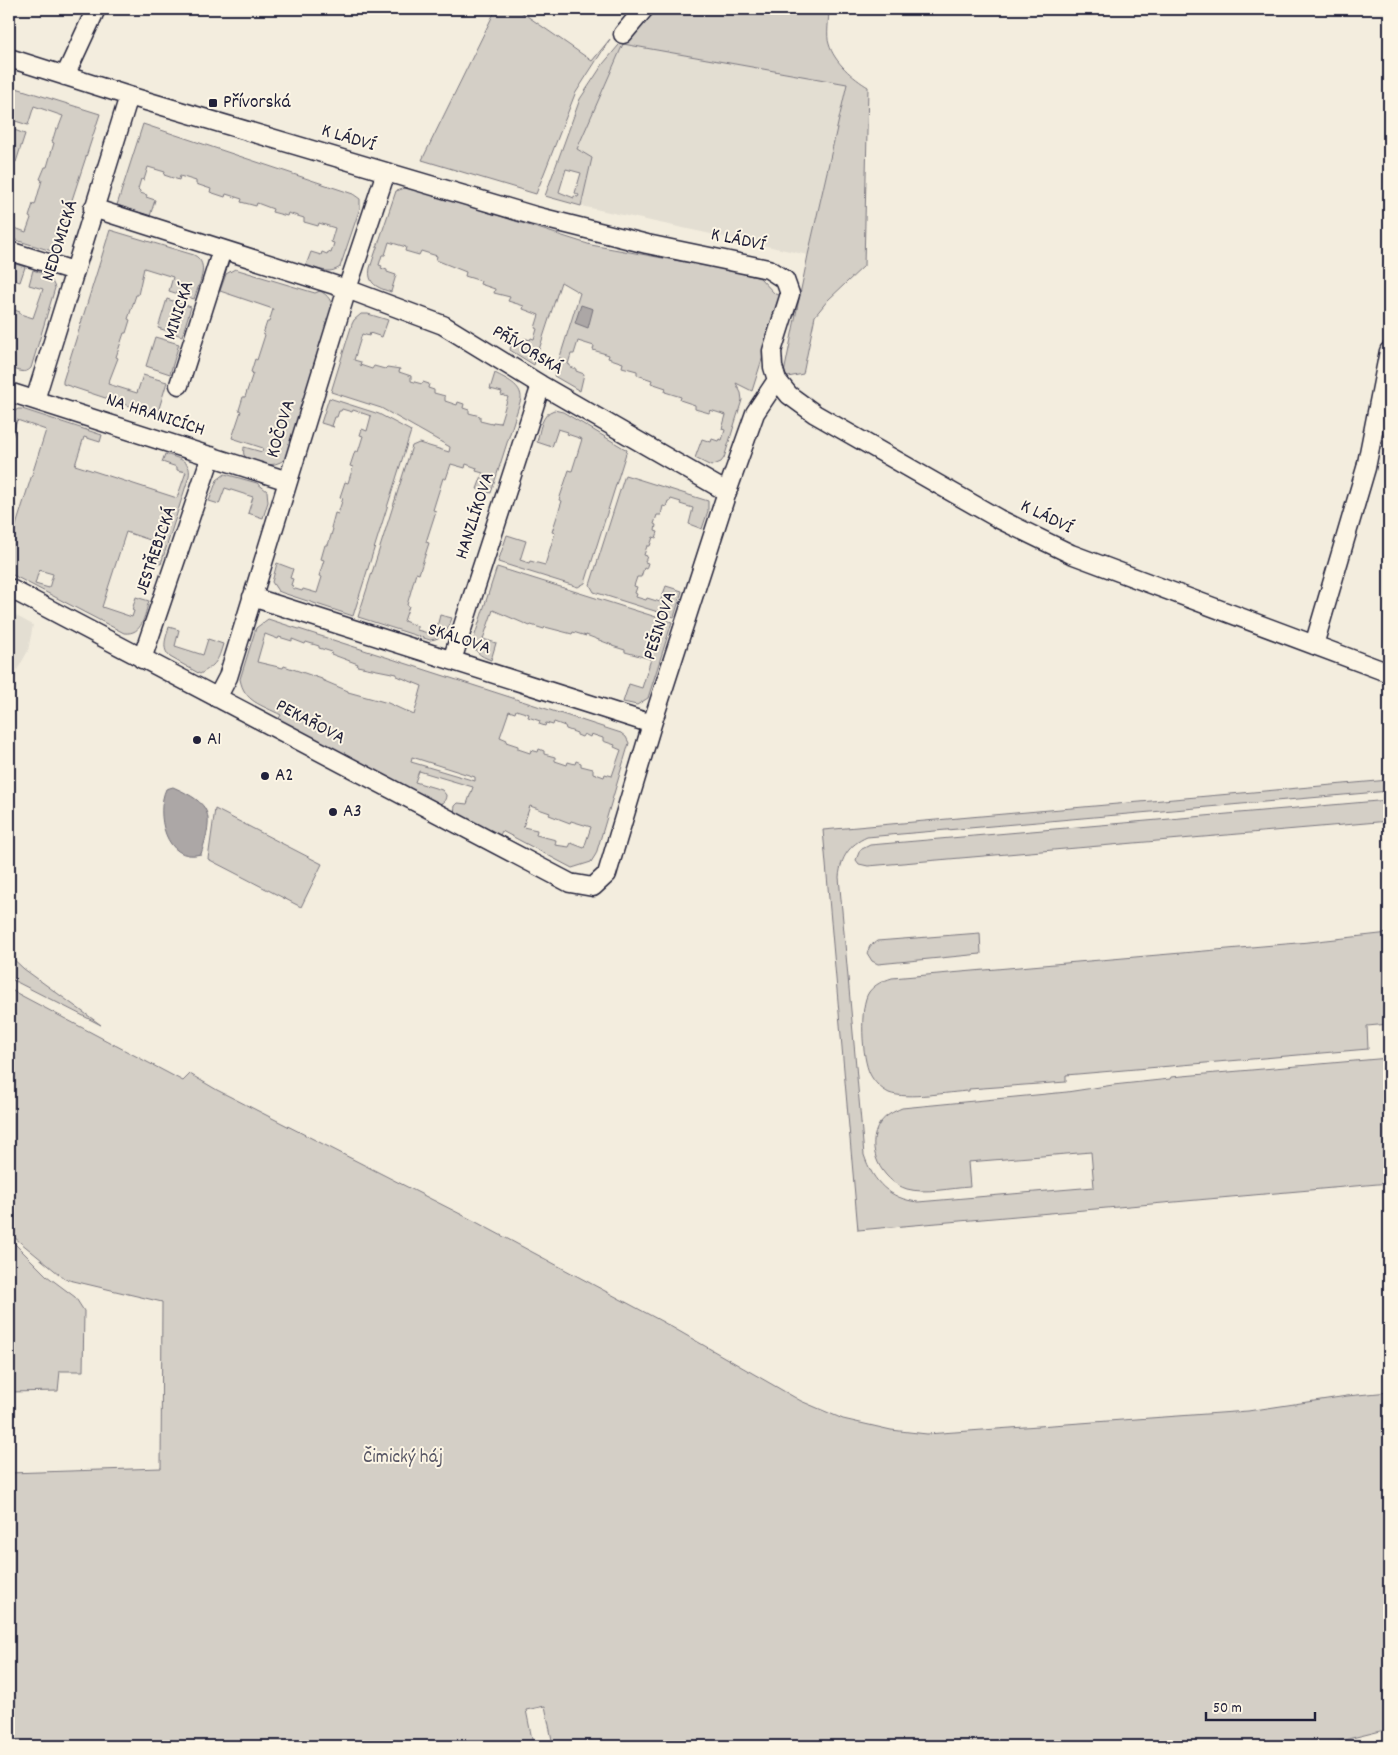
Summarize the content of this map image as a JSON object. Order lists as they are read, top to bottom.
{
  "streets": {
    "street": [
      "K LÁDVÍ",
      "NEDOMICKÁ",
      "MINICKÁ",
      "PŘÍVORSKÁ",
      "NA HRANICÍCH",
      "KOČOVA",
      "HANZLÍKOVA",
      "JESTŘEBICKÁ",
      "PEŠINOVA",
      "SKÁLOVA",
      "PEKAŘOVA"
    ]
  },
  "crossings": [
    ["K LÁDVÍ", "NEDOMICKÁ"],
    ["K LÁDVÍ", "KOČOVA"],
    ["K LÁDVÍ", "PEŠINOVA"],
    ["NEDOMICKÁ", "PŘÍVORSKÁ"],
    ["NEDOMICKÁ", "NA HRANICÍCH"],
    ["MINICKÁ", "PŘÍVORSKÁ"],
    ["PŘÍVORSKÁ", "KOČOVA"],
    ["PŘÍVORSKÁ", "HANZLÍKOVA"],
    ["PŘÍVORSKÁ", "PEŠINOVA"],
    ["NA HRANICÍCH", "KOČOVA"],
    ["NA HRANICÍCH", "JESTŘEBICKÁ"],
    ["KOČOVA", "SKÁLOVA"],
    ["KOČOVA", "PEKAŘOVA"],
    ["HANZLÍKOVA", "SKÁLOVA"],
    ["JESTŘEBICKÁ", "PEKAŘOVA"],
    ["PEŠINOVA", "SKÁLOVA"],
    ["PEŠINOVA", "PEKAŘOVA"]
  ],
  "parks": ["Čimický háj"],
  "places": {
    "transit": ["Přívorská"],
    "other": ["A1", "A2", "A3"]
  },
  "scale_bar": "50 m"
}
